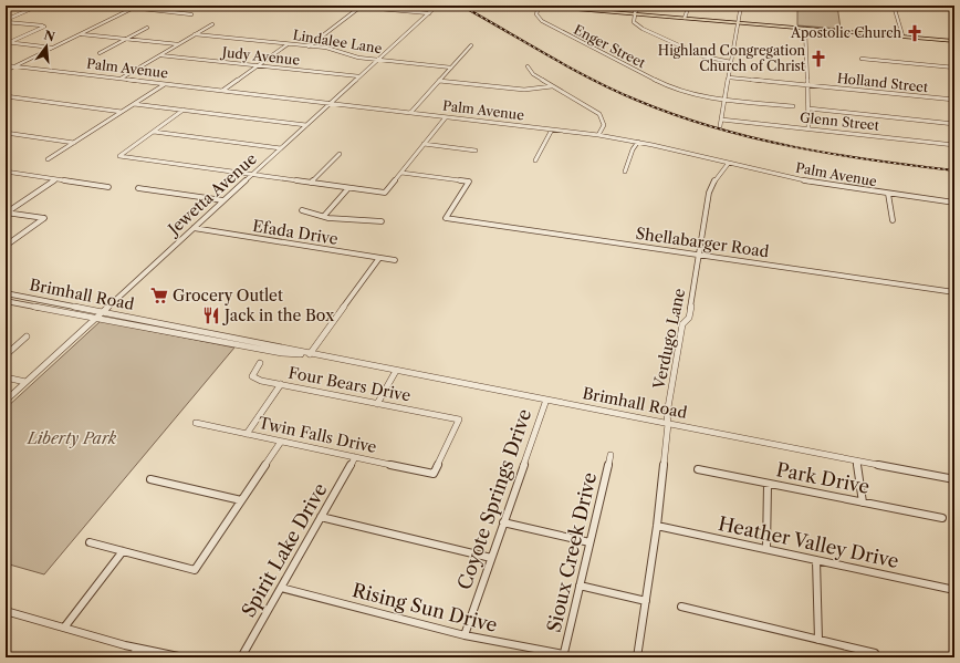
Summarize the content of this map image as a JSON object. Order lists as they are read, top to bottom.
{
  "streets": {
    "street": [
      "Lindalee Lane",
      "Enger Street",
      "Judy Avenue",
      "Palm Avenue",
      "Holland Street",
      "Glenn Street",
      "Jewetta Avenue",
      "Efada Drive",
      "Shellabarger Road",
      "Brimhall Road",
      "Verdugo Lane",
      "Four Bears Drive",
      "Twin Falls Drive",
      "Park Drive",
      "Coyote Springs Drive",
      "Heather Valley Drive",
      "Spirit Lake Drive",
      "Sioux Creek Drive",
      "Rising Sun Drive"
    ]
  },
  "crossings": [
    ["Lindalee Lane", "Jewetta Avenue"],
    ["Judy Avenue", "Jewetta Avenue"],
    ["Palm Avenue", "Jewetta Avenue"],
    ["Palm Avenue", "Verdugo Lane"],
    ["Jewetta Avenue", "Efada Drive"],
    ["Jewetta Avenue", "Brimhall Road"],
    ["Shellabarger Road", "Verdugo Lane"],
    ["Brimhall Road", "Verdugo Lane"],
    ["Brimhall Road", "Coyote Springs Drive"],
    ["Verdugo Lane", "Heather Valley Drive"],
    ["Four Bears Drive", "Twin Falls Drive"],
    ["Twin Falls Drive", "Spirit Lake Drive"],
    ["Coyote Springs Drive", "Rising Sun Drive"],
    ["Spirit Lake Drive", "Rising Sun Drive"],
    ["Sioux Creek Drive", "Rising Sun Drive"]
  ],
  "parks": ["Liberty Park"],
  "places": {
    "church": ["Apostolic Church", "Highland Congregation Church of Christ"],
    "supermarket": ["Grocery Outlet"],
    "restaurant": ["Jack in the Box"]
  },
  "north": "top"
}
